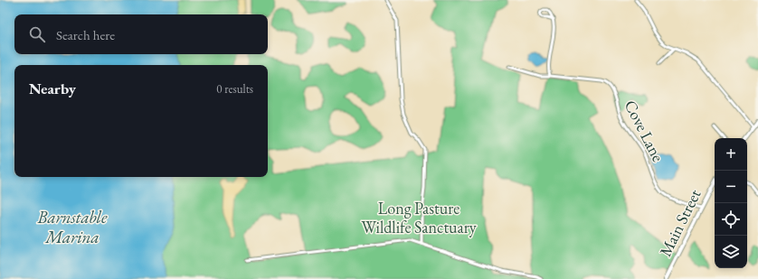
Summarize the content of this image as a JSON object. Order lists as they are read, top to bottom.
{
  "streets": {
    "main road": ["Main Street"],
    "street": ["Cove Lane"]
  },
  "crossings": [
    ["Cove Lane", "Main Street"]
  ],
  "water": ["Barnstable Marina"],
  "parks": ["Long Pasture Wildlife Sanctuary"],
  "page": {
    "search": "Search here",
    "heading": ["Nearby", "0 results"],
    "map_buttons": ["+", "−"]
  }
}
